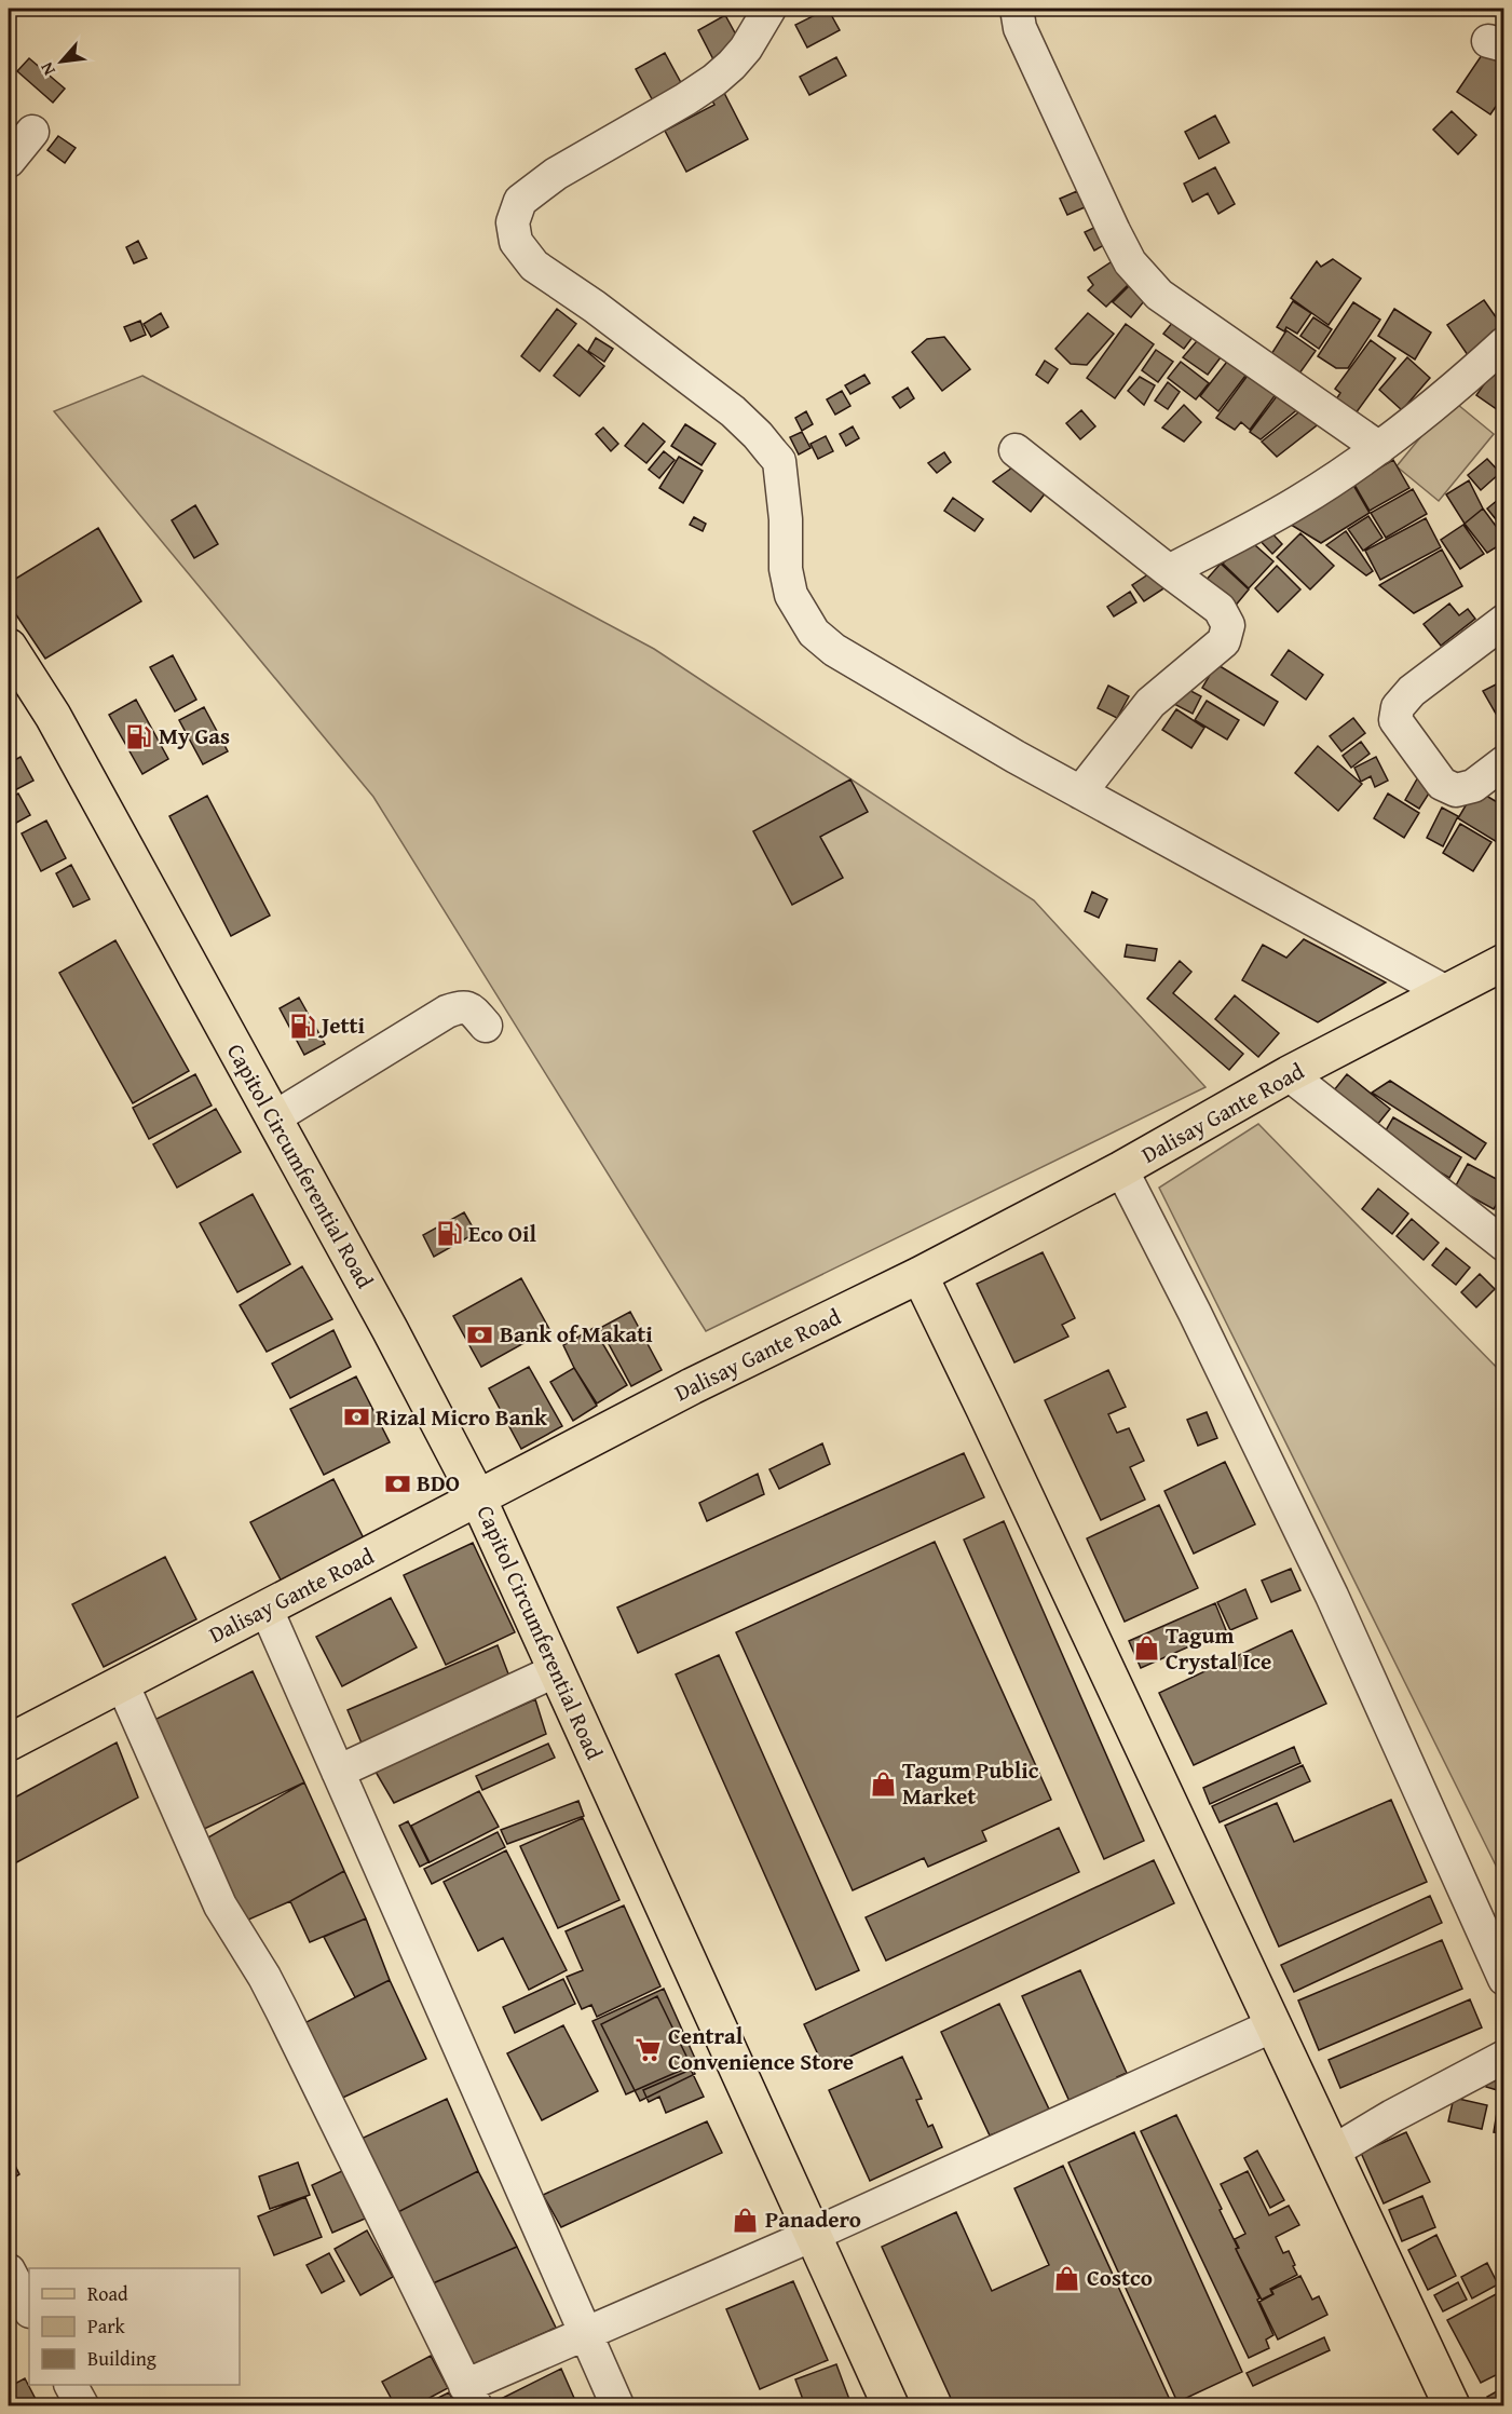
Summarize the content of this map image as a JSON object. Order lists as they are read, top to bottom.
{
  "streets": {
    "main road": ["Dalisay Gante Road", "Capitol Circumferential Road"]
  },
  "crossings": [
    ["Dalisay Gante Road", "Capitol Circumferential Road"]
  ],
  "places": {
    "fuel station": ["My Gas", "Jetti", "Eco Oil"],
    "bank": ["Bank of Makati", "Rizal Micro Bank", "BDO"],
    "shop": [
      "Tagum Crystal Ice",
      "Tagum Public Market",
      "Panadero",
      "Costco"
    ],
    "supermarket": ["Central Convenience Store"]
  },
  "legend": ["Road", "Park", "Building"],
  "north": "bottom left"
}
